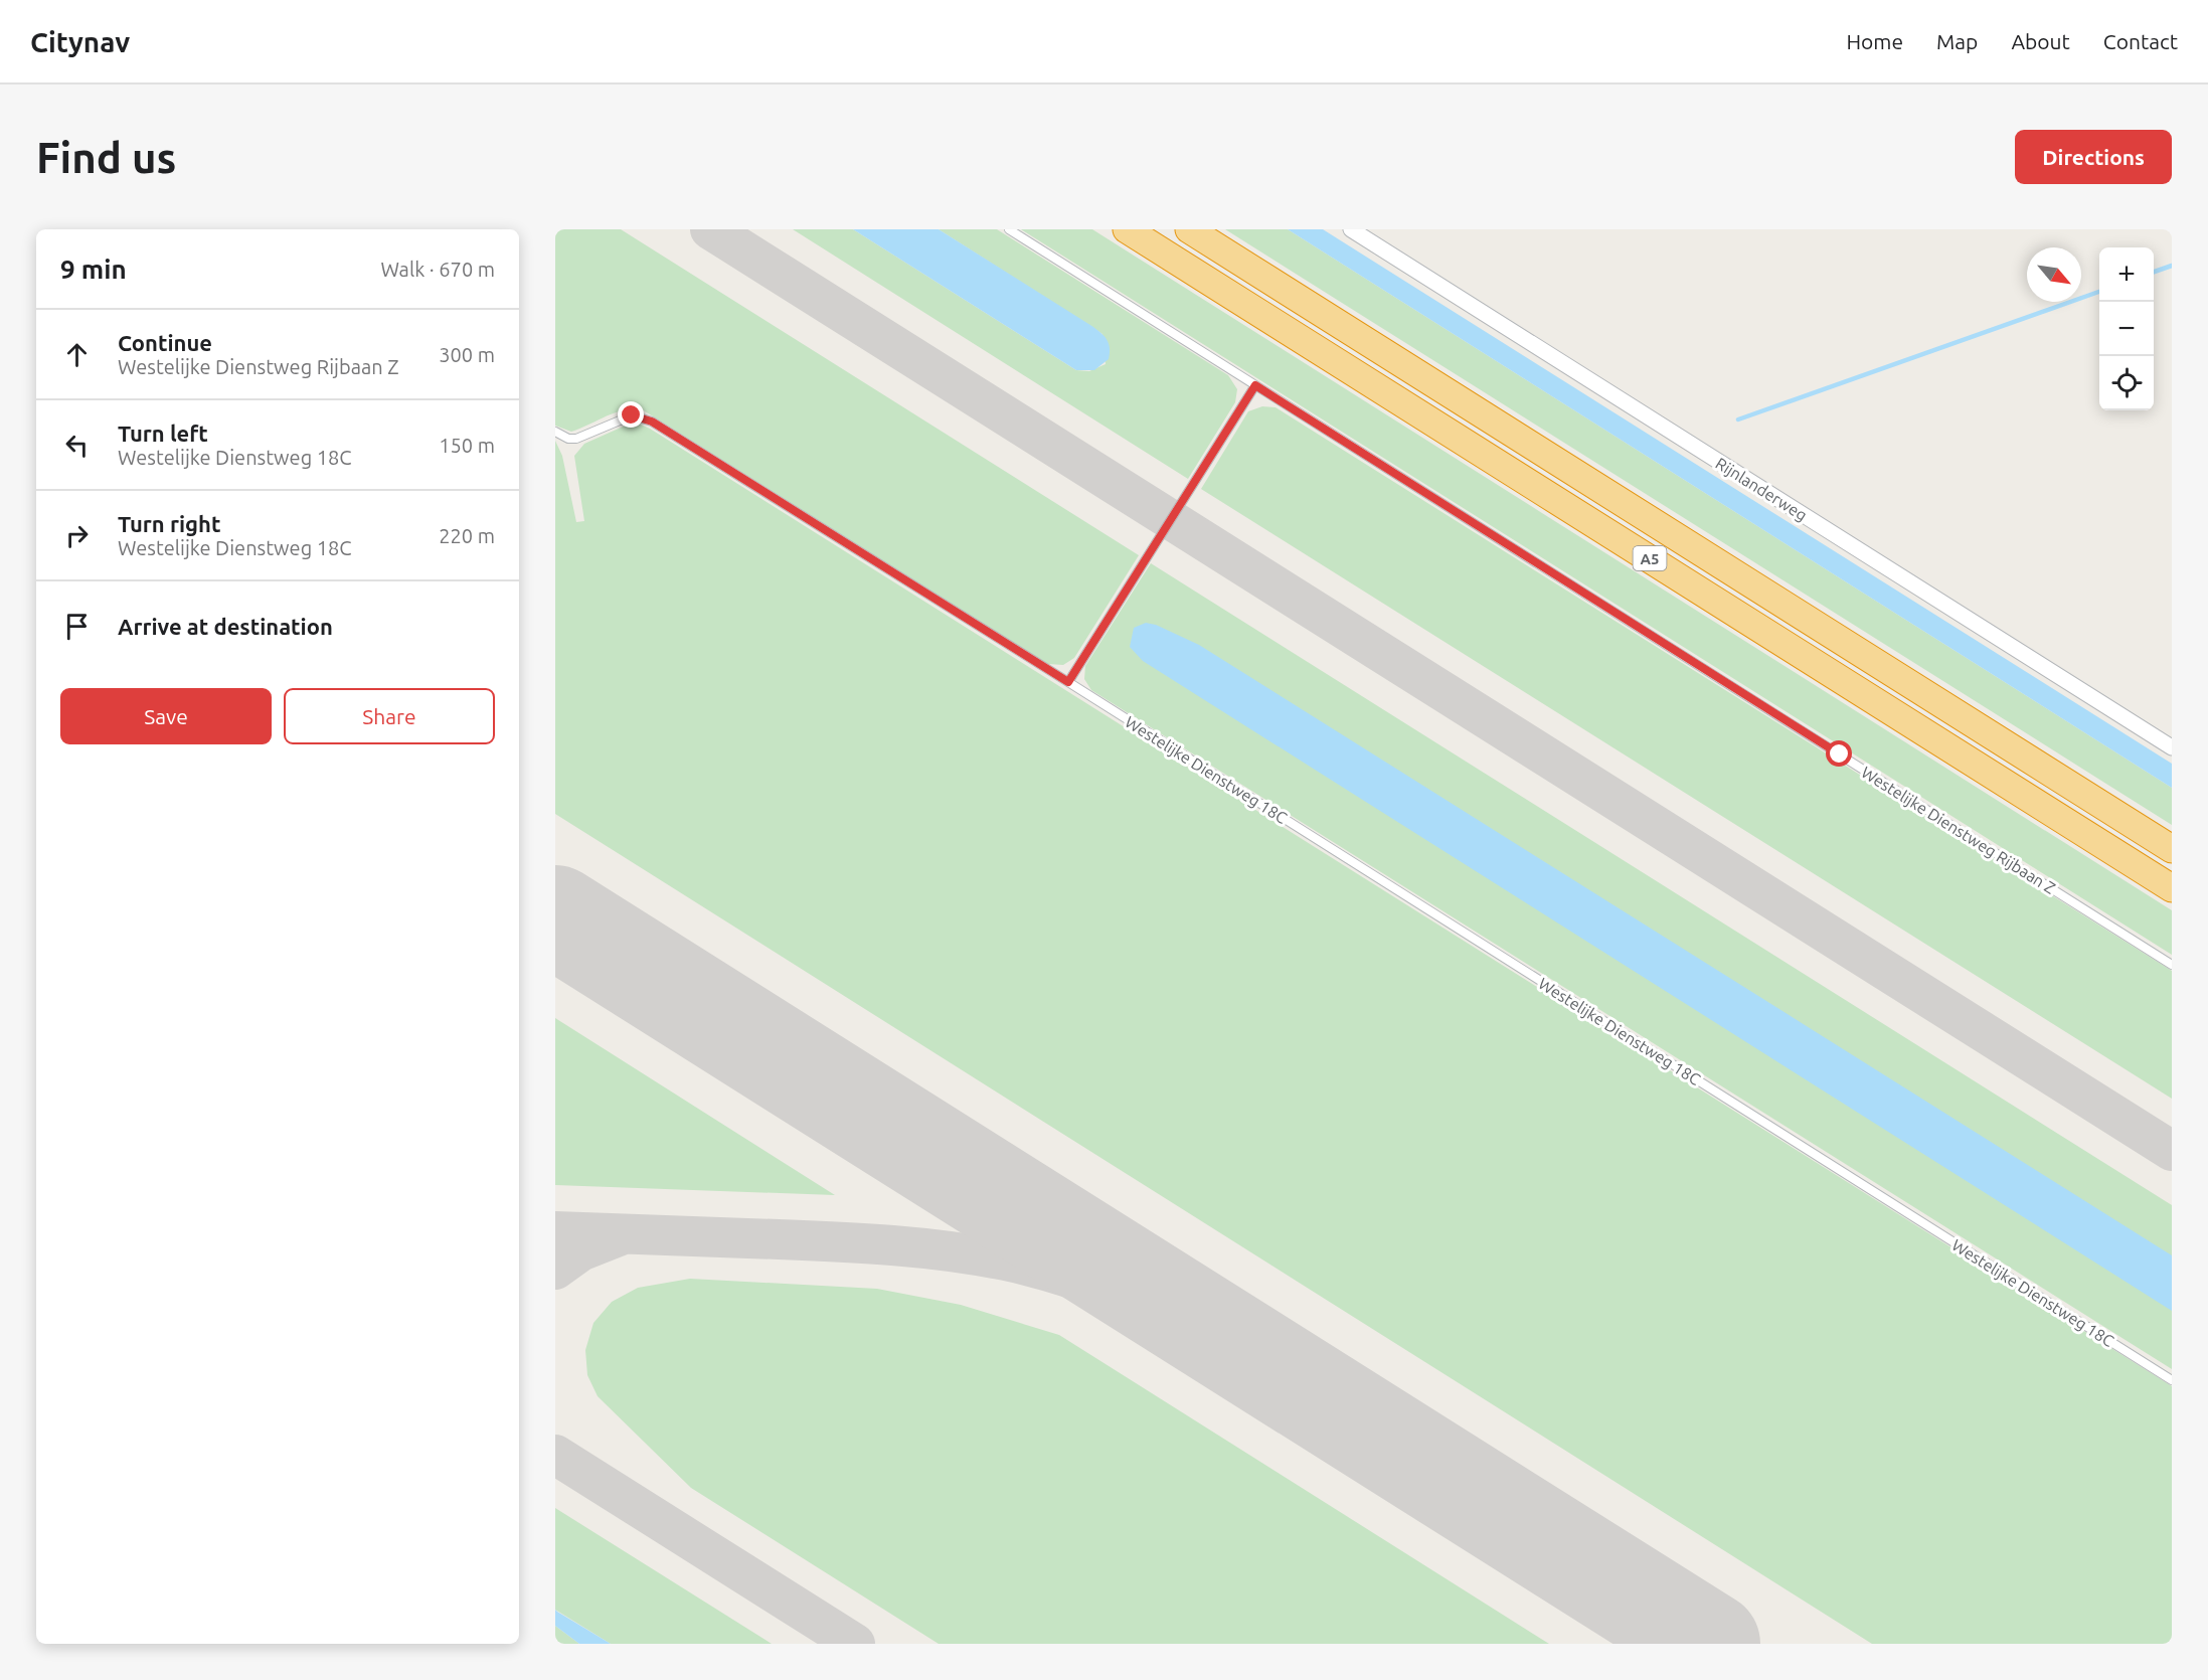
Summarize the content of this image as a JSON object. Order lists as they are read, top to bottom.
{
  "streets": {
    "highway": ["A5"],
    "street": ["Rijnlanderweg"],
    "lane": ["Westelijke Dienstweg 18C", "Westelijke Dienstweg Rijbaan Z"]
  },
  "north": "bottom right",
  "page": {
    "header": "Citynav",
    "nav": [
      "Home",
      "Map",
      "About",
      "Contact"
    ],
    "buttons": [
      "Directions",
      ["Save", "Share"]
    ],
    "title": "Find us",
    "heading": ["9 min", "Walk · 670 m"],
    "map_buttons": ["+", "−"],
    "list": [
      ["Continue", "Westelijke Dienstweg Rijbaan Z", "300 m"],
      ["Turn left", "Westelijke Dienstweg 18C", "150 m"],
      ["Turn right", "Westelijke Dienstweg 18C", "220 m"],
      "Arrive at destination"
    ]
  }
}
